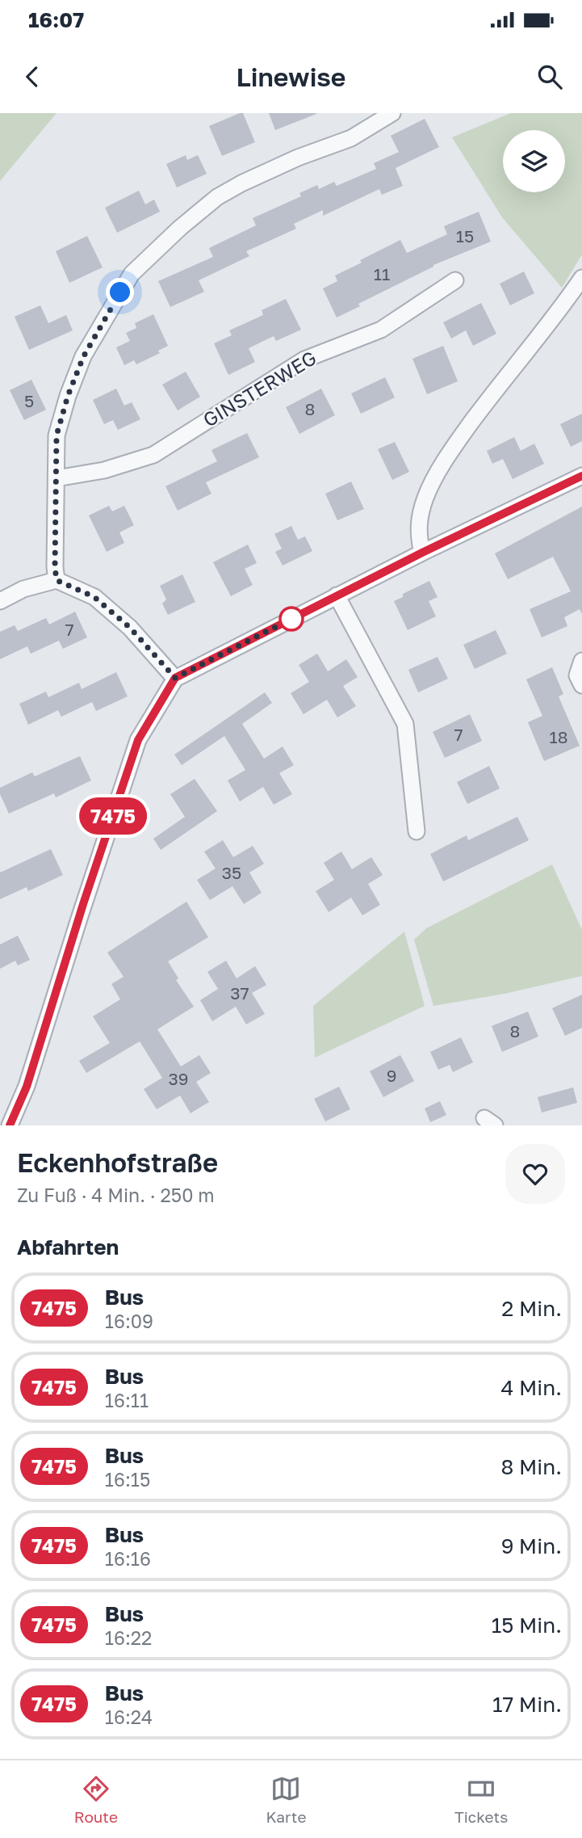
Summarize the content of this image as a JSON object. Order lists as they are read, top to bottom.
{
  "streets": {
    "street": ["GINSTERWEG"]
  },
  "lines": ["bus line 7475"],
  "house_numbers": [
    "15",
    "11",
    "5",
    "8",
    "7",
    "7",
    "18",
    "35",
    "37",
    "8",
    "9",
    "39"
  ],
  "page": {
    "status": "16:07",
    "header": "Linewise",
    "on_map": "7475",
    "heading": [
      ["Eckenhofstraße", "Zu Fuß · 4 Min. · 250 m"],
      "Abfahrten"
    ],
    "list": [
      {
        "mark": "7475",
        "name": "Bus",
        "note": "16:09",
        "value": "2 Min."
      },
      {
        "mark": "7475",
        "name": "Bus",
        "note": "16:11",
        "value": "4 Min."
      },
      {
        "mark": "7475",
        "name": "Bus",
        "note": "16:15",
        "value": "8 Min."
      },
      {
        "mark": "7475",
        "name": "Bus",
        "note": "16:16",
        "value": "9 Min."
      },
      {
        "mark": "7475",
        "name": "Bus",
        "note": "16:22",
        "value": "15 Min."
      },
      {
        "mark": "7475",
        "name": "Bus",
        "note": "16:24",
        "value": "17 Min."
      }
    ],
    "tabs": ["Route", "Karte", "Tickets"]
  }
}
